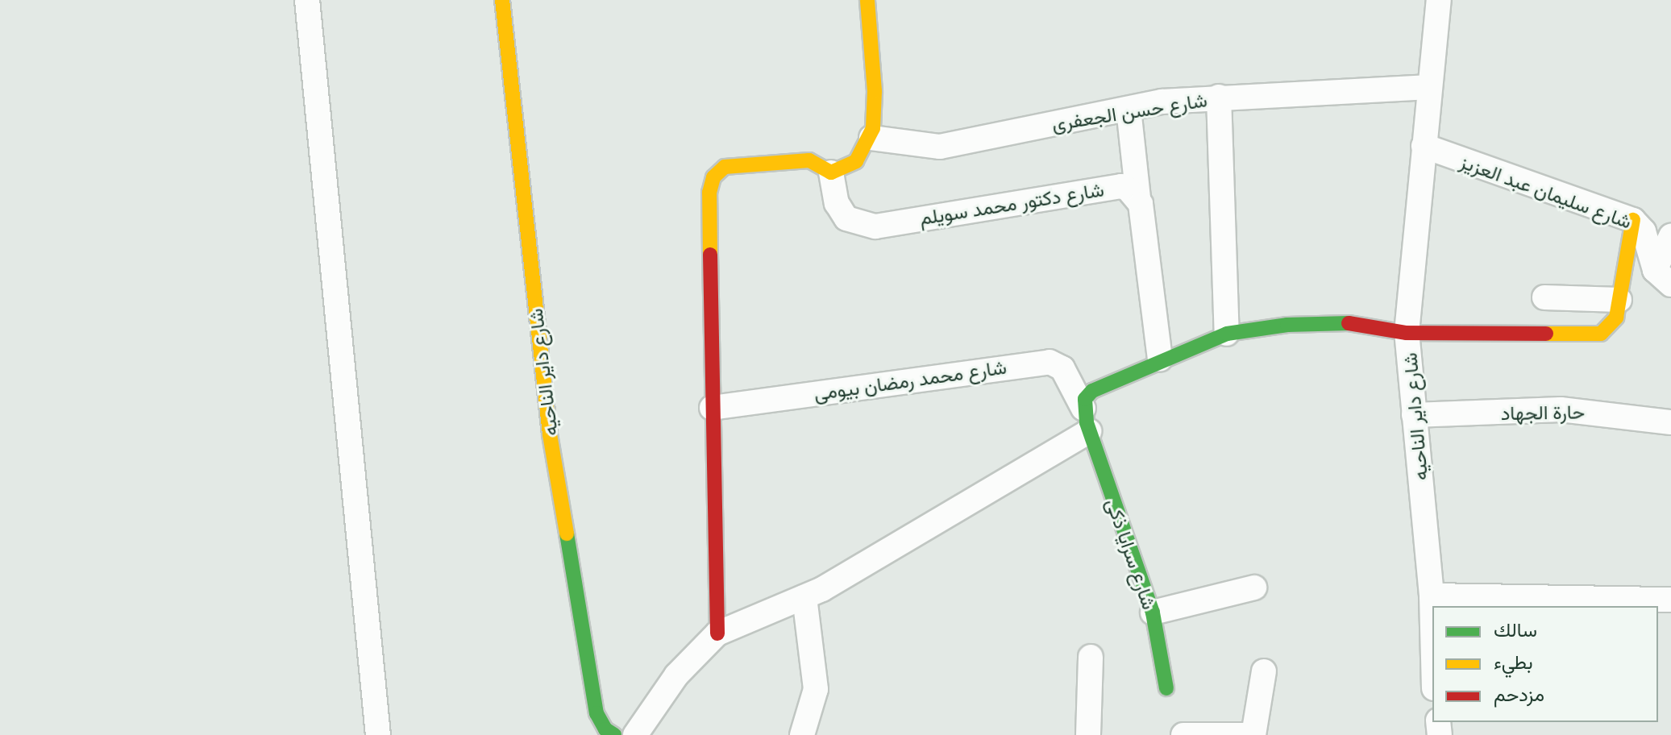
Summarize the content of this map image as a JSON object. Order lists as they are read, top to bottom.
{
  "streets": {
    "street": [
      "شارع حسن الجعفرى",
      "شارع سليمان عبد العزيز",
      "شارع دكتور محمد سويلم",
      "شارع داير الناحيه",
      "شارع محمد رمضان بيومى",
      "حارة الجهاد",
      "شارع سرايا ذكى"
    ]
  },
  "crossings": [
    ["شارع حسن الجعفرى", "شارع داير الناحيه"],
    ["شارع سليمان عبد العزيز", "شارع داير الناحيه"],
    ["شارع داير الناحيه", "حارة الجهاد"],
    ["شارع محمد رمضان بيومى", "شارع سرايا ذكى"]
  ],
  "legend": ["سالك", "بطيء", "مزدحم"]
}
